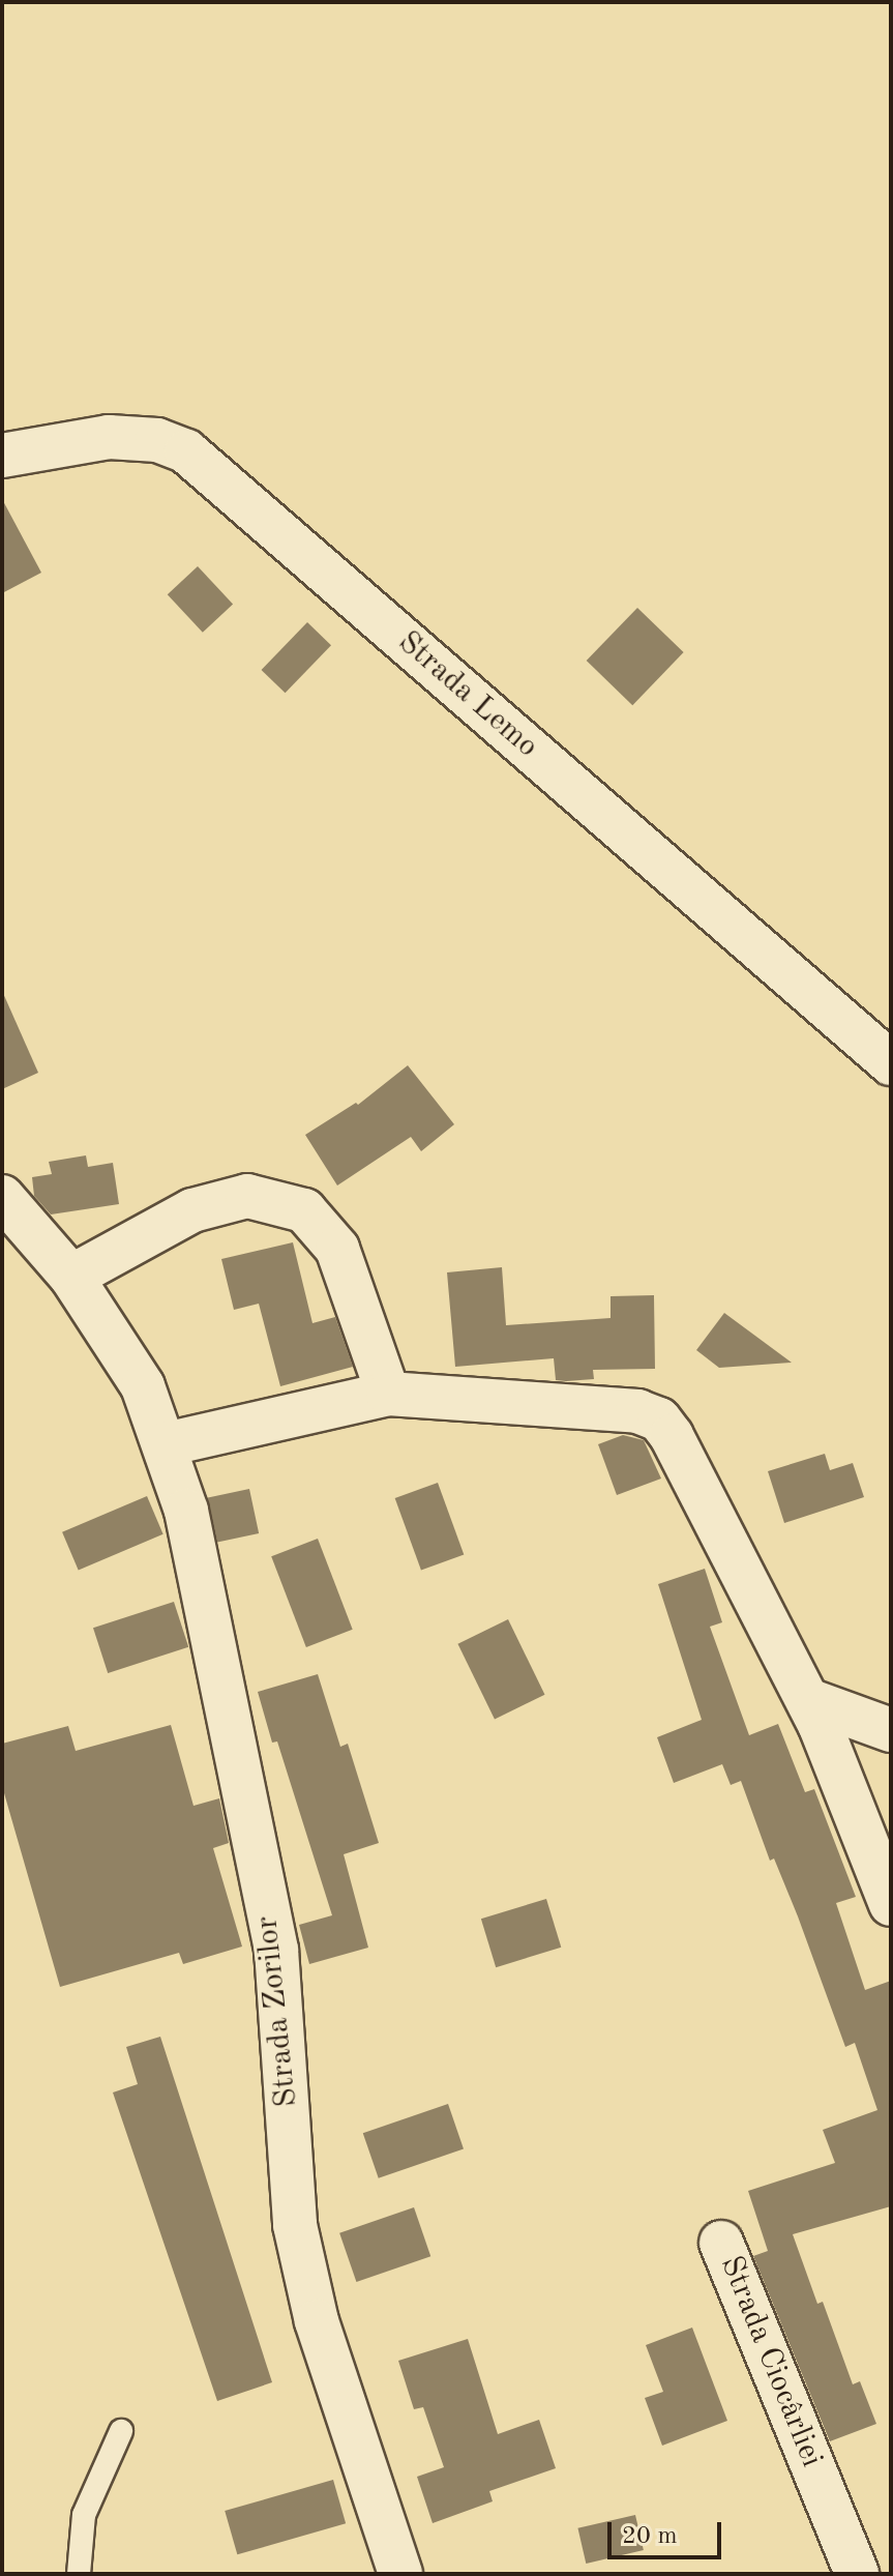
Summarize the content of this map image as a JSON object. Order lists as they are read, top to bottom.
{
  "streets": {
    "street": ["Strada Lemo", "Strada Zorilor", "Strada Ciocârliei"]
  },
  "scale_bar": "20 m"
}
